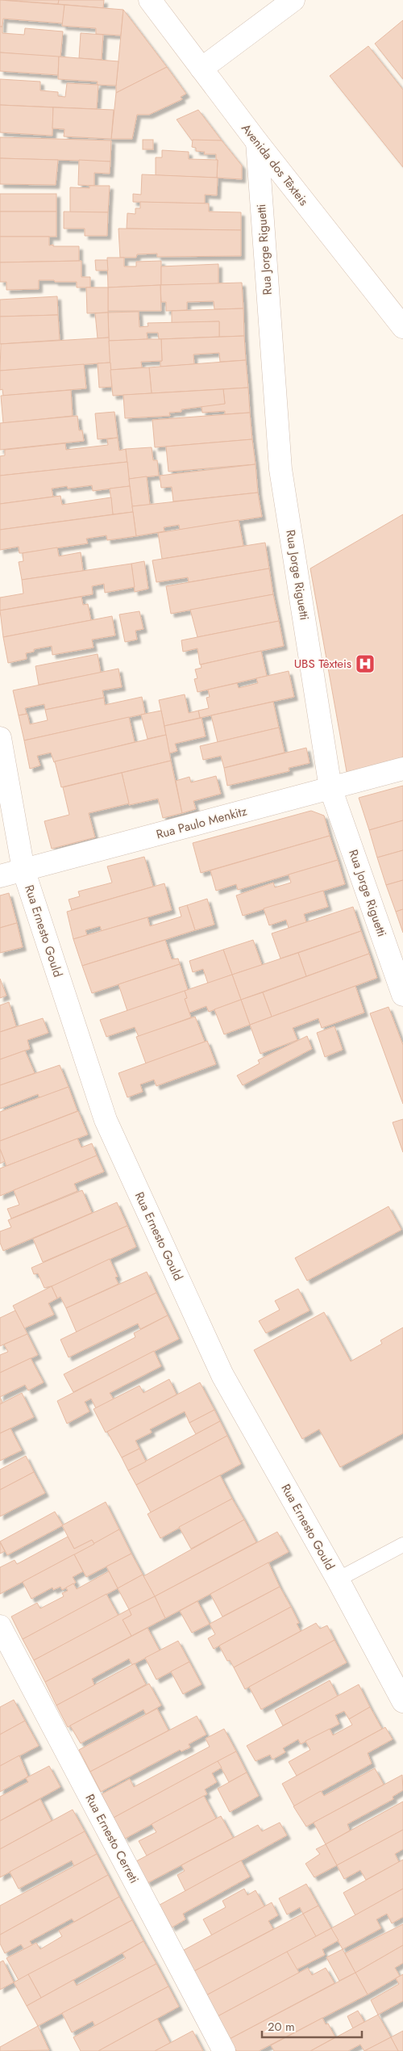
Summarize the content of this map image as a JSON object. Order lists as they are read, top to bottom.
{
  "streets": {
    "street": [
      "Avenida dos Têxteis",
      "Rua Jorge Riguetti",
      "Rua Paulo Menkitz",
      "Rua Ernesto Gould",
      "Rua Ernesto Cerreti"
    ]
  },
  "crossings": [
    ["Avenida dos Têxteis", "Rua Jorge Riguetti"],
    ["Rua Jorge Riguetti", "Rua Paulo Menkitz"],
    ["Rua Paulo Menkitz", "Rua Ernesto Gould"]
  ],
  "places": {
    "hospital": ["UBS Têxteis"]
  },
  "scale_bar": "20 m"
}
